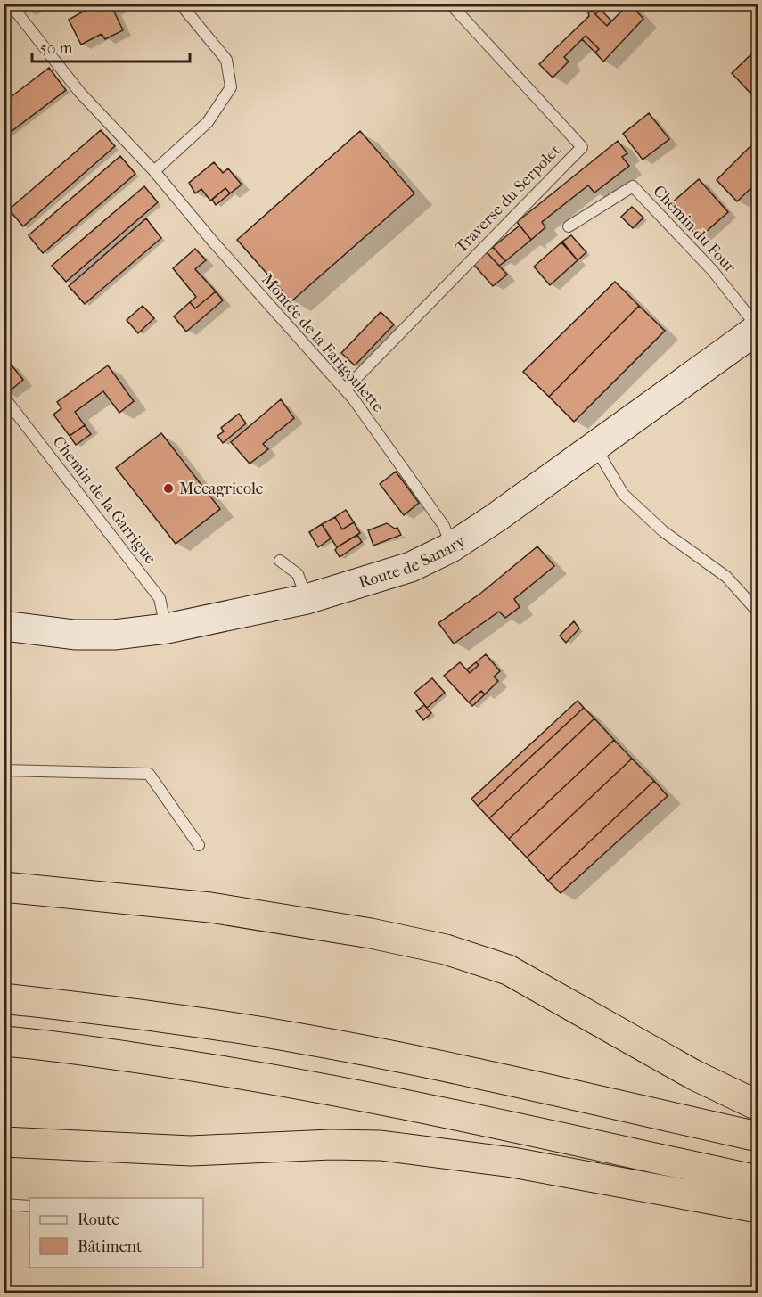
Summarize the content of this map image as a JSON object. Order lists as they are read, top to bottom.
{
  "streets": {
    "main road": ["Route de Sanary"],
    "lane": [
      "Traverse du Serpolet",
      "Chemin du Four",
      "Montée de la Farigoulette",
      "Chemin de la Garrigue"
    ]
  },
  "crossings": [
    ["Traverse du Serpolet", "Montée de la Farigoulette"],
    ["Chemin du Four", "Route de Sanary"],
    ["Montée de la Farigoulette", "Route de Sanary"],
    ["Chemin de la Garrigue", "Route de Sanary"]
  ],
  "places": ["Mecagricole"],
  "legend": ["Route", "Bâtiment"],
  "scale_bar": "50 m"
}
